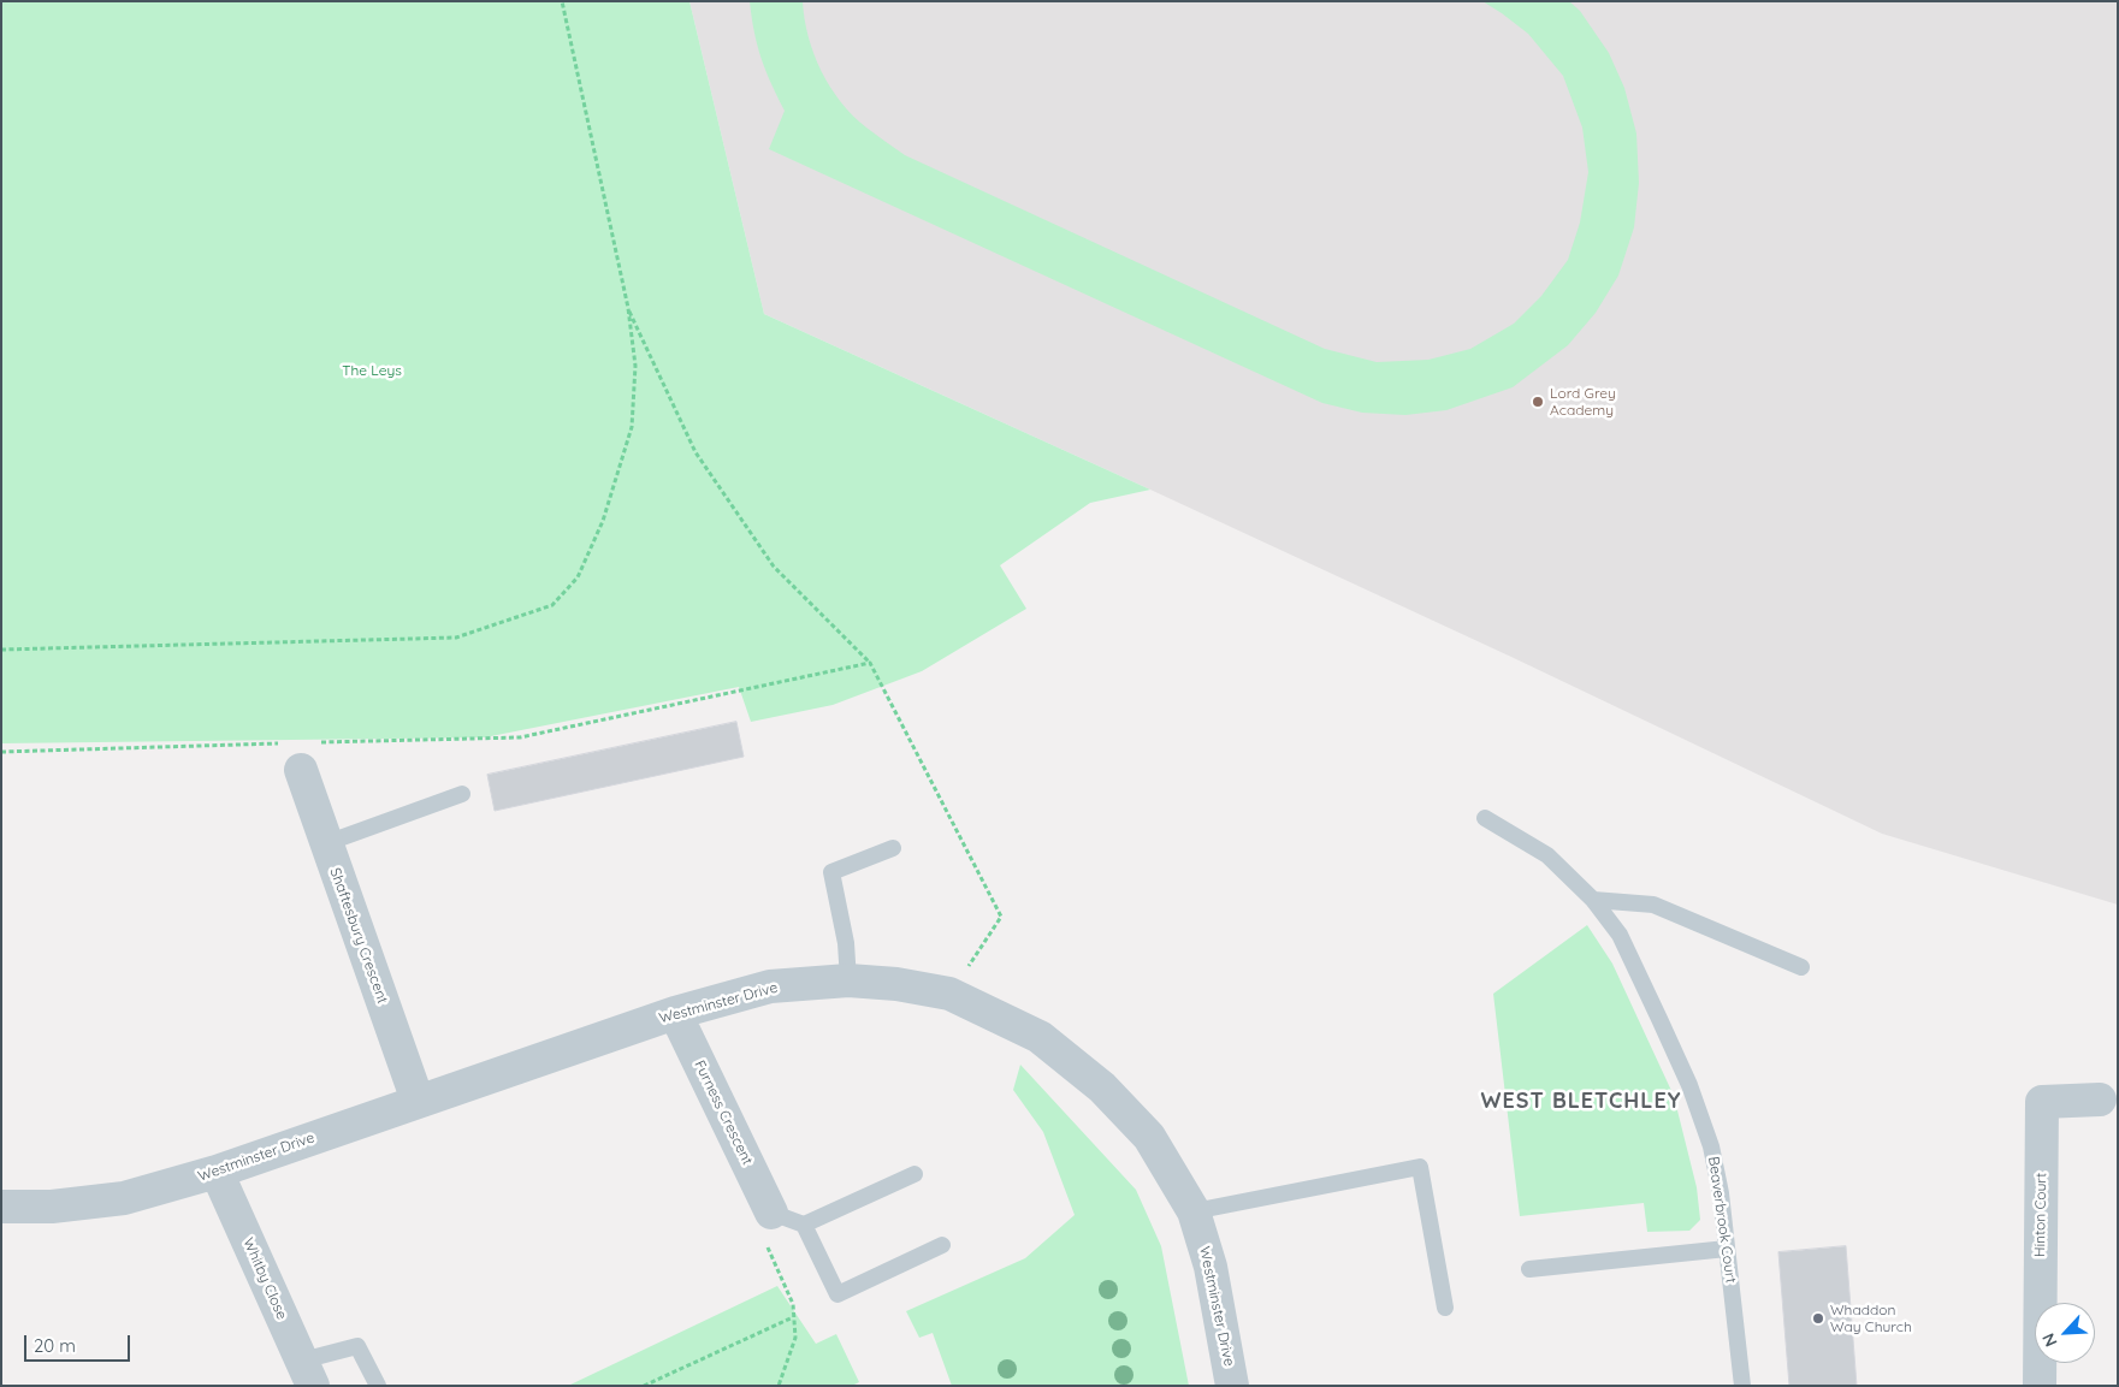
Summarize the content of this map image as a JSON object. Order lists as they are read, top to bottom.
{
  "streets": {
    "street": [
      "Shaftesbury Crescent",
      "Westminster Drive",
      "Furness Crescent",
      "Hinton Court",
      "Whitby Close"
    ],
    "lane": ["Beaverbrook Court"]
  },
  "crossings": [
    ["Shaftesbury Crescent", "Westminster Drive"],
    ["Westminster Drive", "Furness Crescent"],
    ["Westminster Drive", "Whitby Close"]
  ],
  "districts": ["WEST BLETCHLEY"],
  "parks": ["The Leys"],
  "places": ["Lord Grey Academy", "Whaddon Way Church"],
  "scale_bar": "20 m",
  "north": "bottom left"
}
